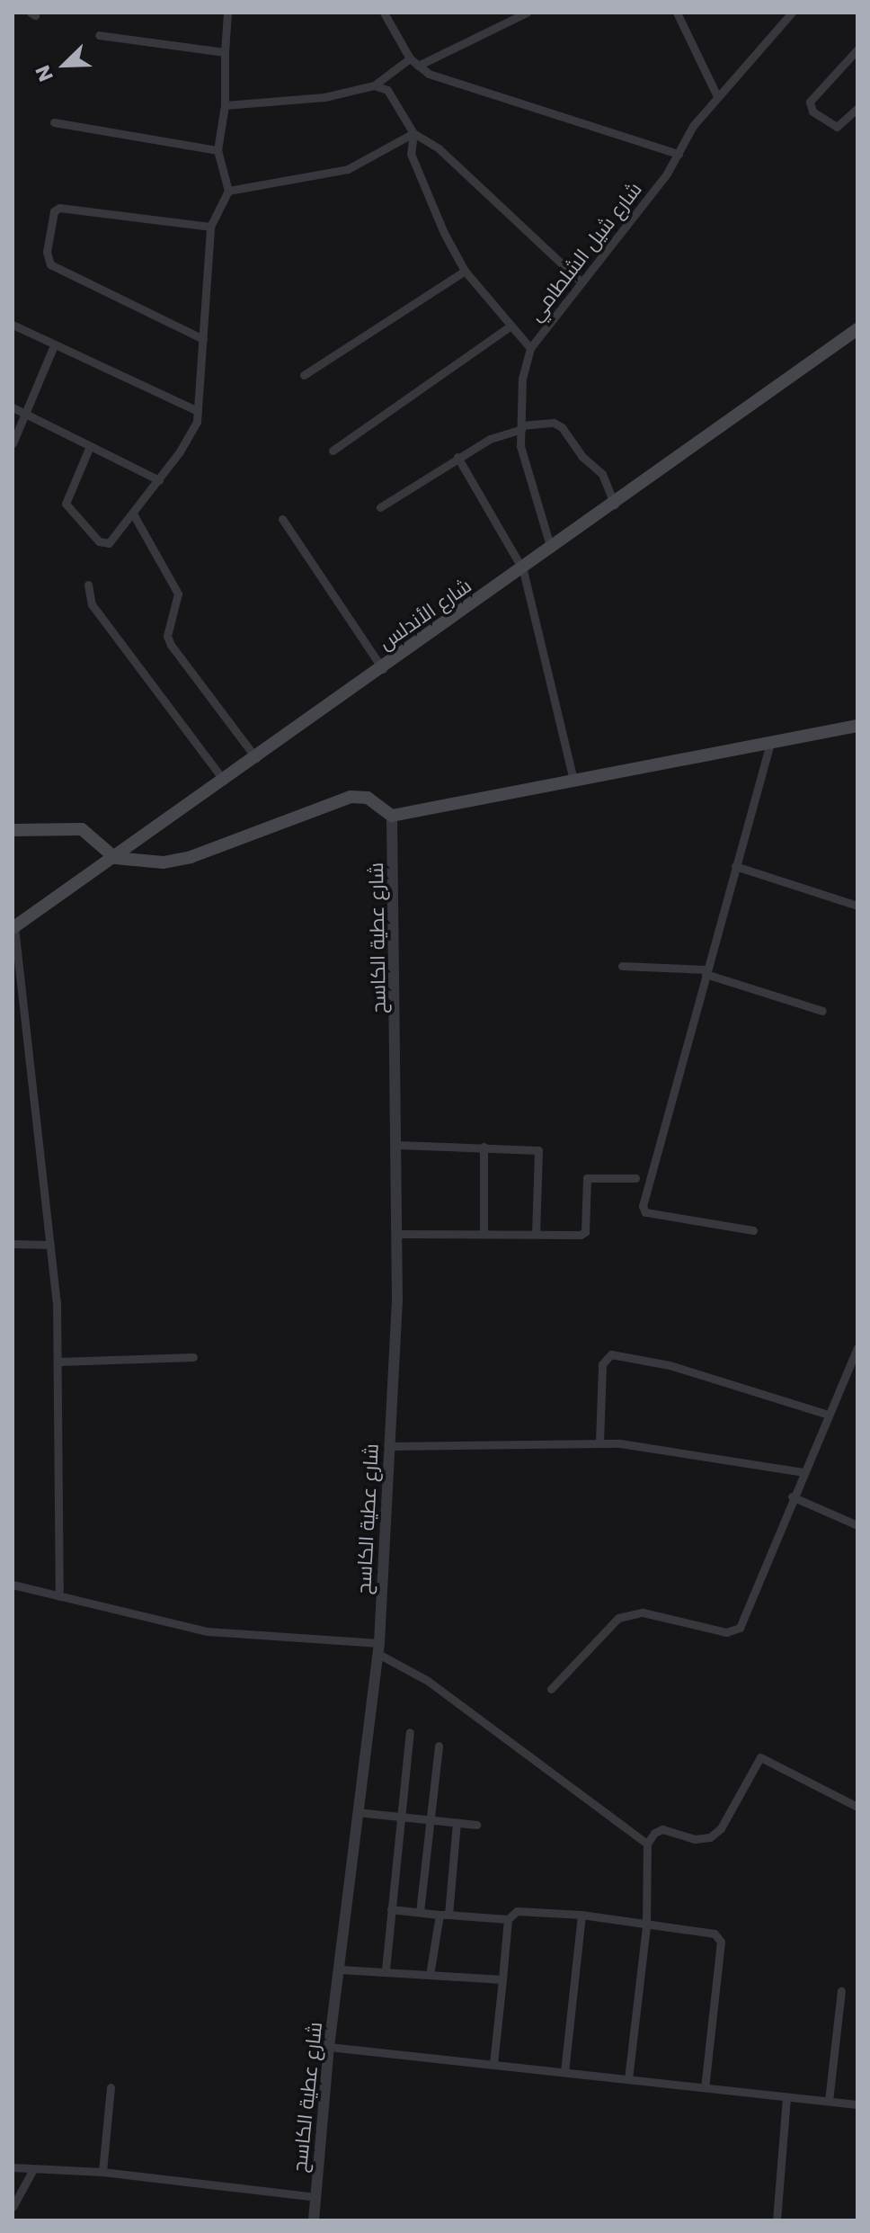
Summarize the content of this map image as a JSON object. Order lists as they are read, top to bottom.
{
  "streets": {
    "main road": ["شارع الأندلس"],
    "street": ["شارع شيل الشلطامي", "شارع عطية الكاسح"]
  },
  "crossings": [
    ["شارع شيل الشلطامي", "شارع الأندلس"]
  ],
  "north": "bottom left"
}
